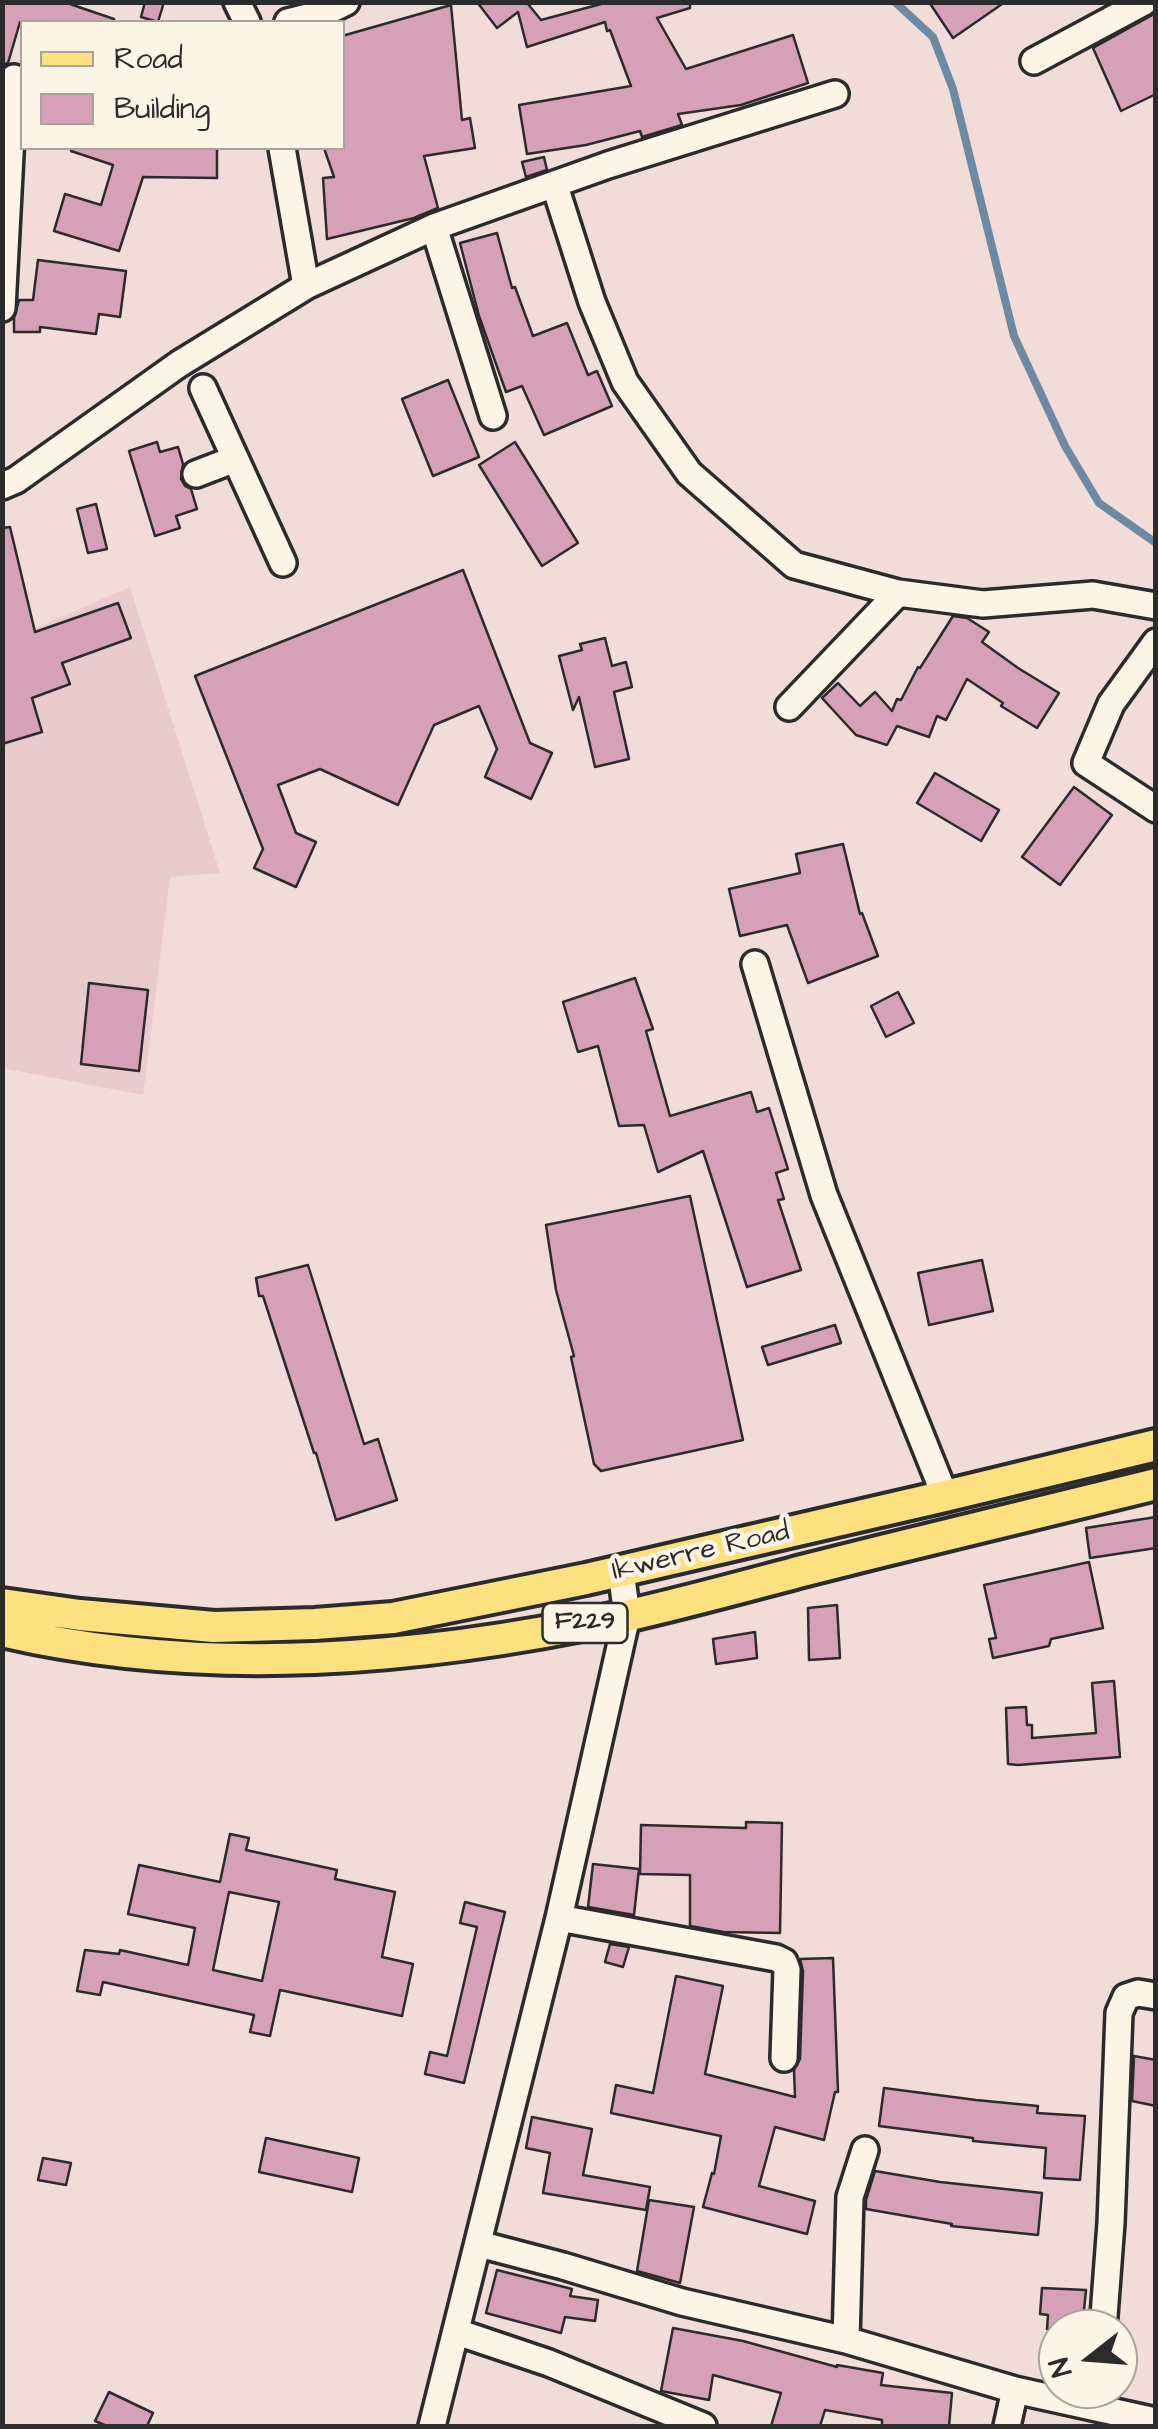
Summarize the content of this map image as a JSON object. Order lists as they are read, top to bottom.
{
  "streets": {
    "main road": ["Ikwerre Road", "F229"]
  },
  "legend": ["Road", "Building"],
  "north": "left"
}
